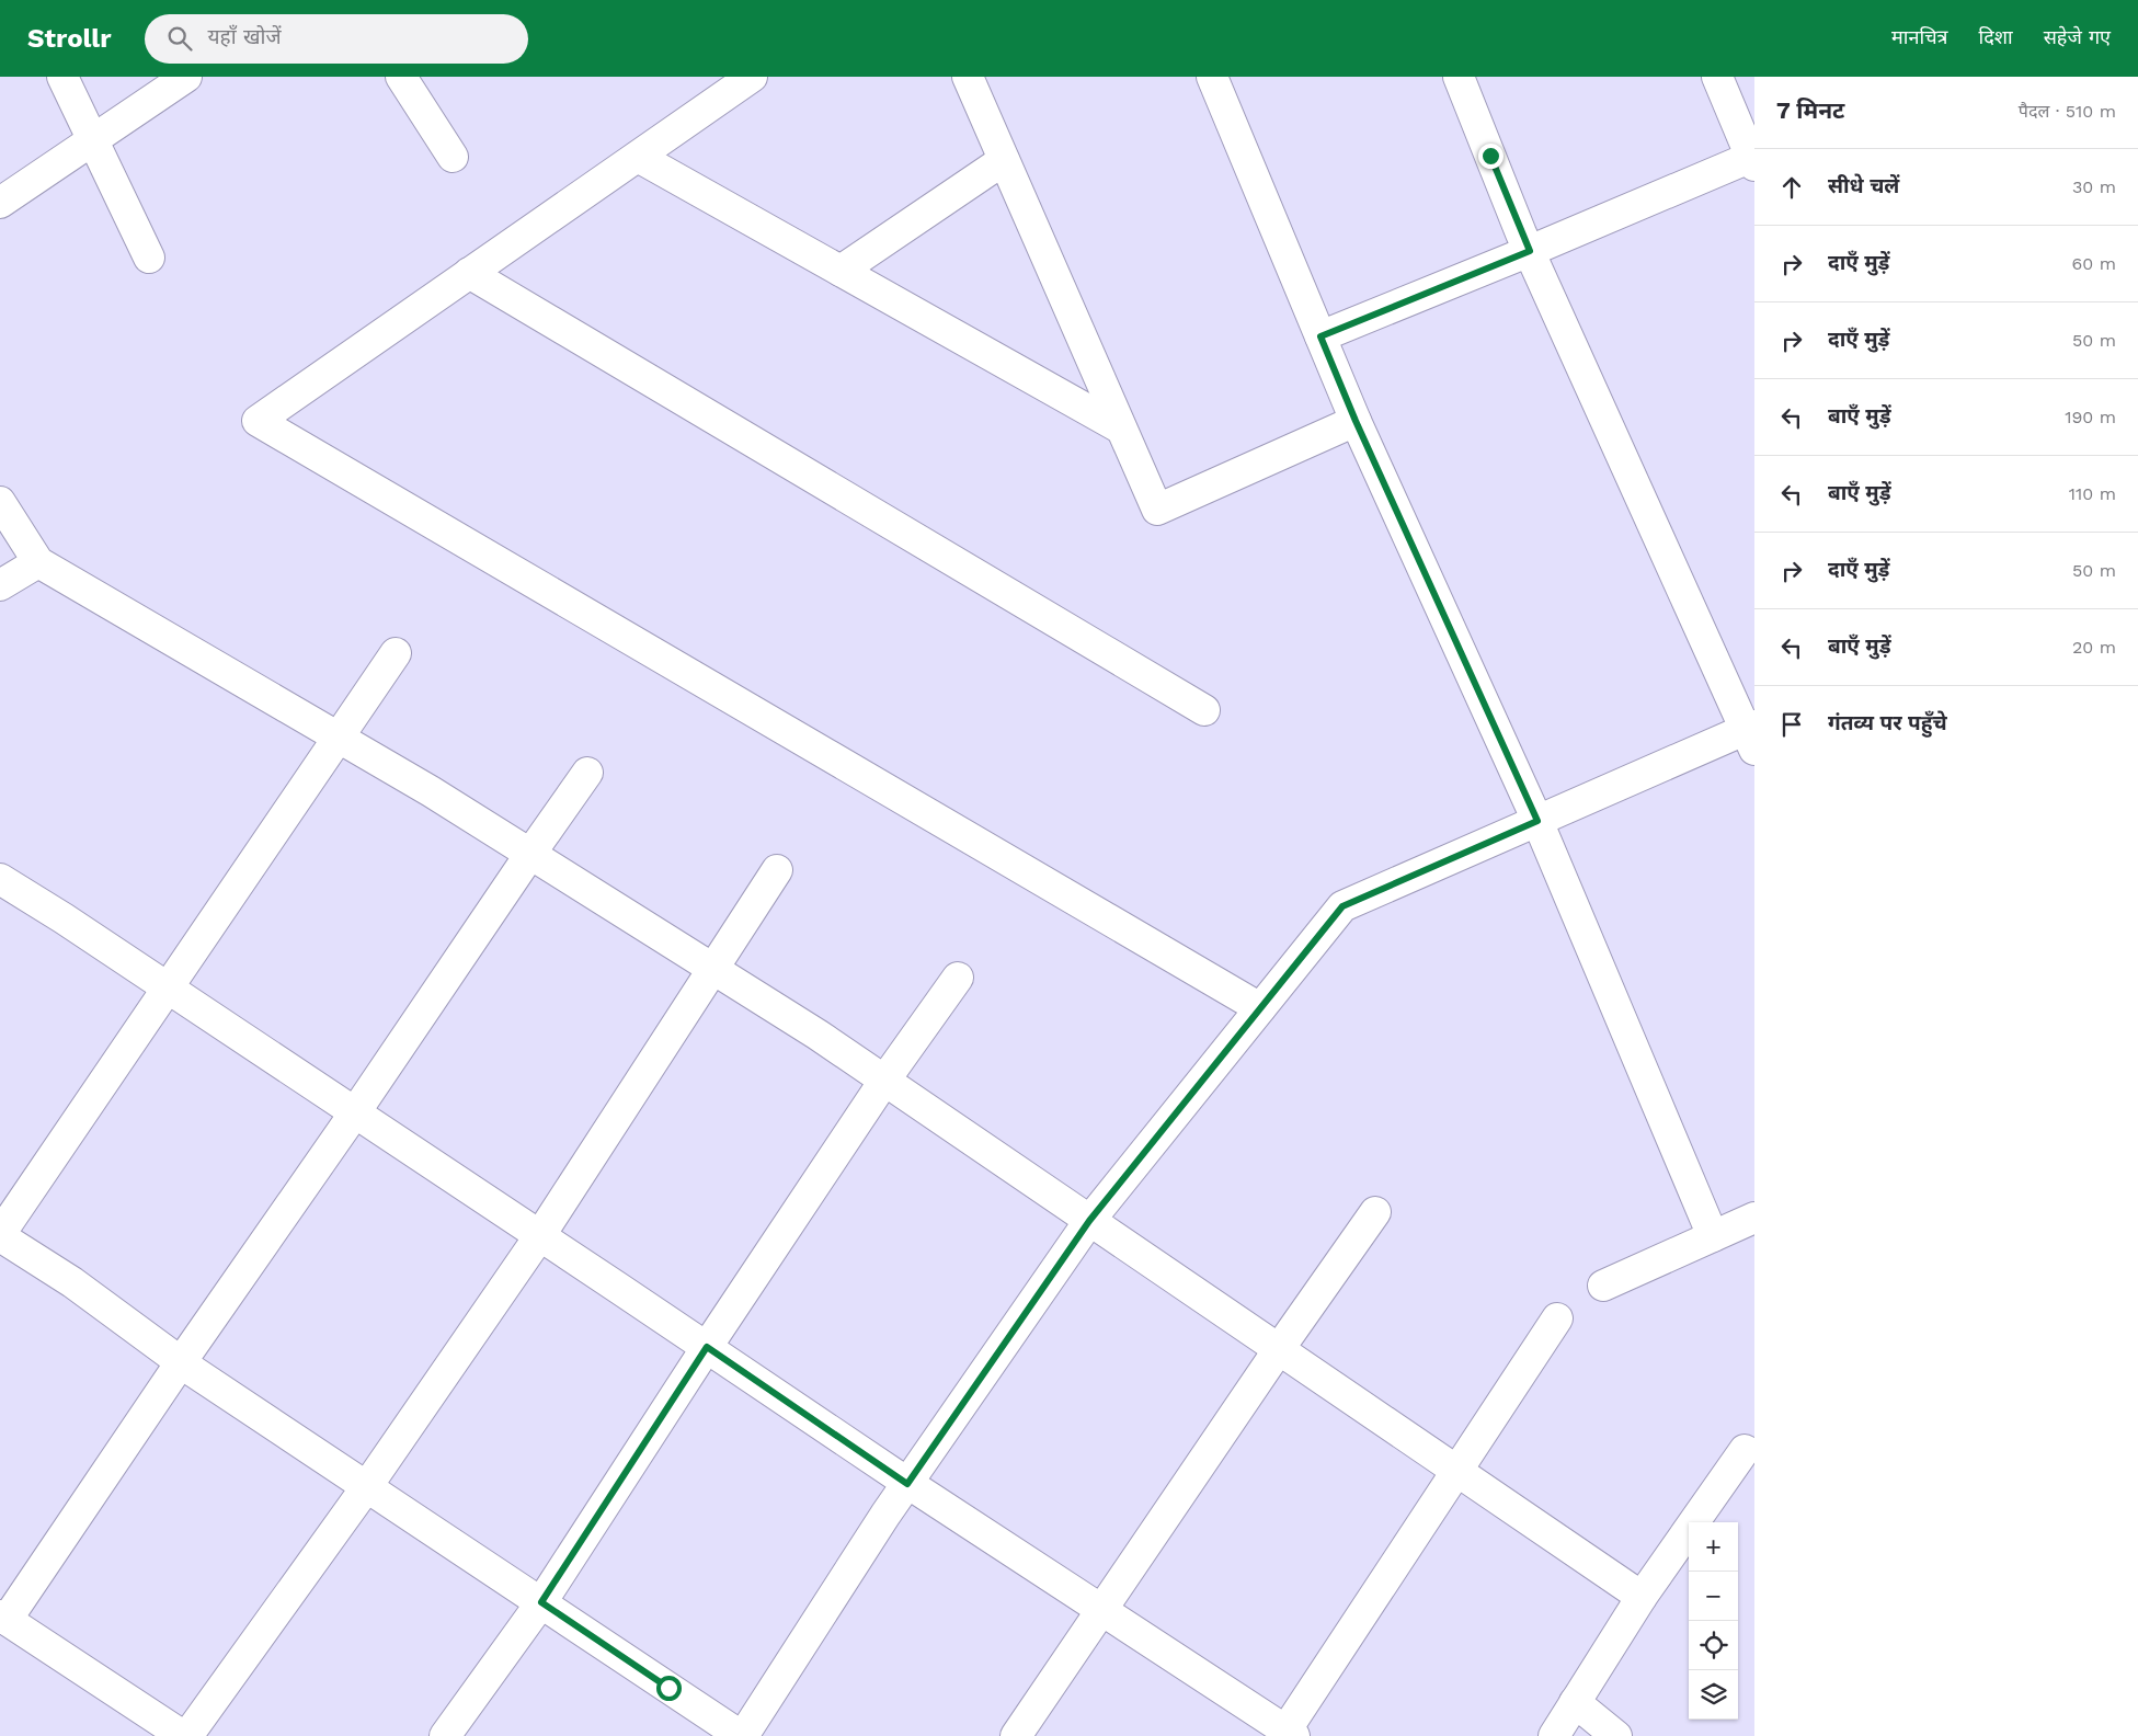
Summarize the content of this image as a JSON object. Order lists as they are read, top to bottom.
{
  "page": {
    "header": "Strollr",
    "search": "यहाँ खोजें",
    "nav": ["मानचित्र", "दिशा", "सहेजे गए"],
    "heading": ["7 मिनट", "पैदल · 510 m"],
    "list": [
      ["सीधे चलें", "30 m"],
      ["दाएँ मुड़ें", "60 m"],
      ["दाएँ मुड़ें", "50 m"],
      ["बाएँ मुड़ें", "190 m"],
      ["बाएँ मुड़ें", "110 m"],
      ["दाएँ मुड़ें", "50 m"],
      ["बाएँ मुड़ें", "20 m"],
      "गंतव्य पर पहुँचे"
    ],
    "map_buttons": ["+", "−"]
  }
}
